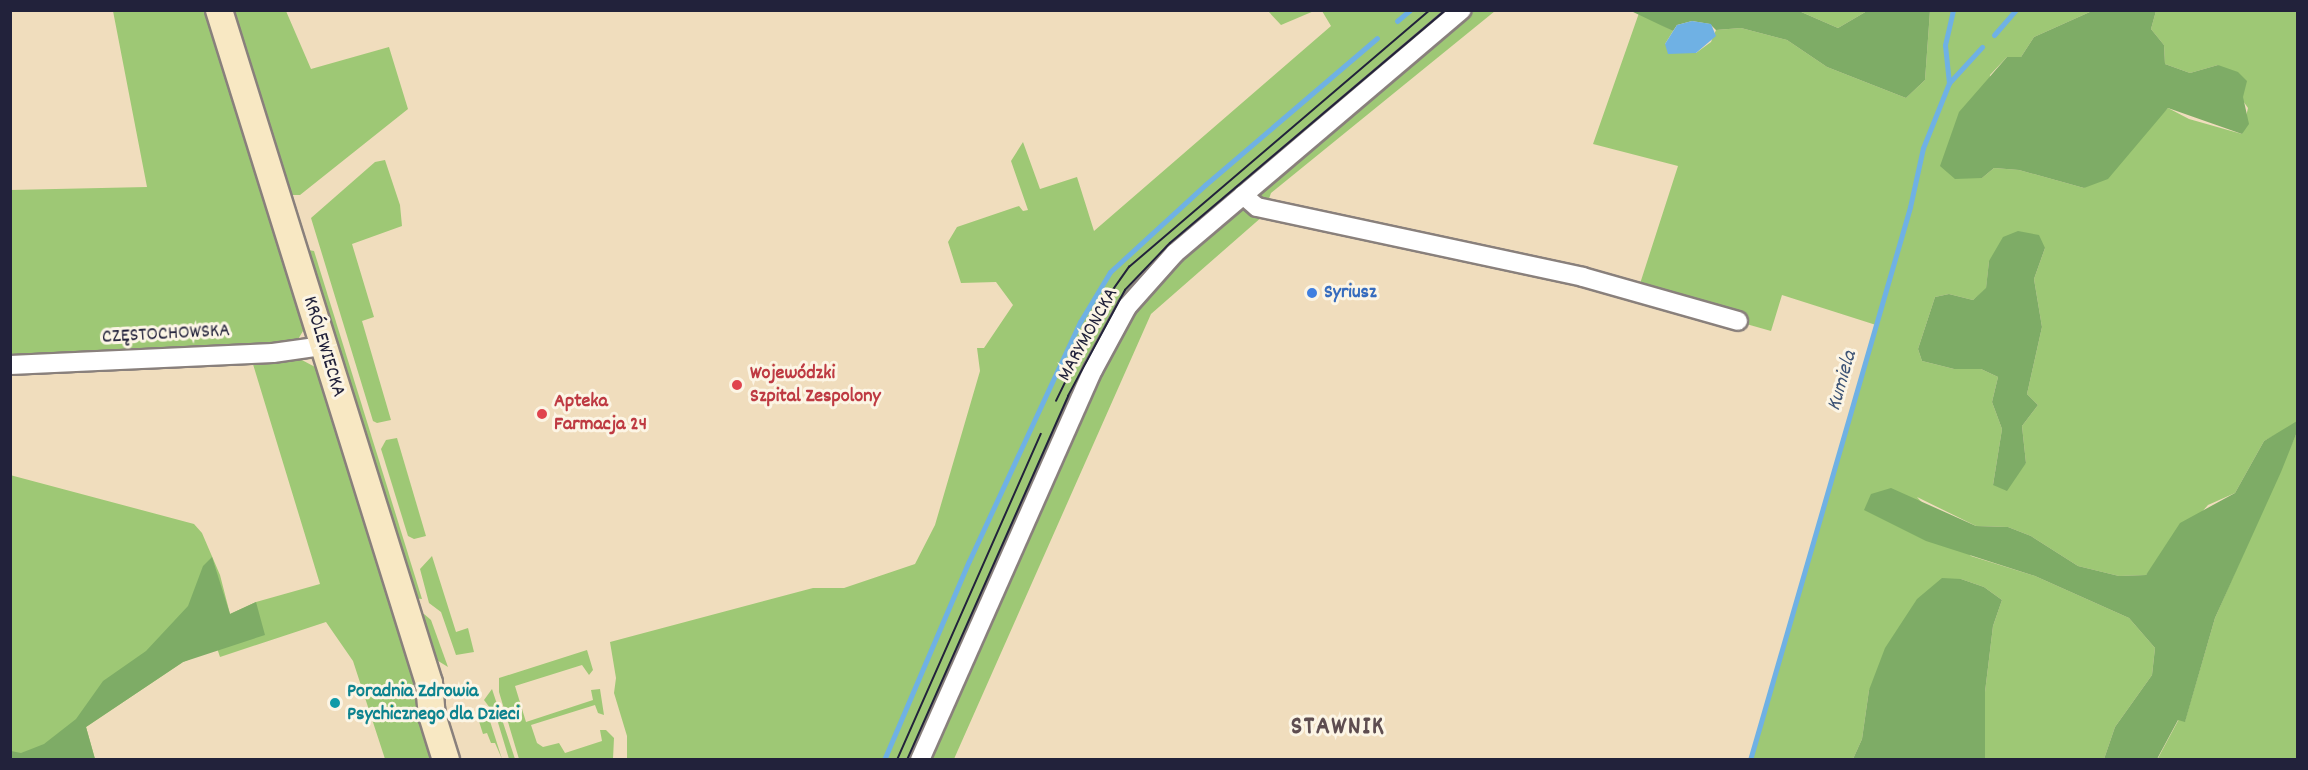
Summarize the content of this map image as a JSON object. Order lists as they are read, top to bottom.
{
  "streets": {
    "main road": ["KRÓLEWIECKA"],
    "street": ["CZĘSTOCHOWSKA", "MARYMONCKA"]
  },
  "crossings": [
    ["CZĘSTOCHOWSKA", "KRÓLEWIECKA"]
  ],
  "districts": ["STAWNIK"],
  "water": ["Kumiela"],
  "places": [
    "Syriusz",
    "Wojewódzki Szpital Zespolony",
    "Apteka Farmacja 24",
    "Poradnia Zdrowia Psychicznego dla Dzieci"
  ]
}
